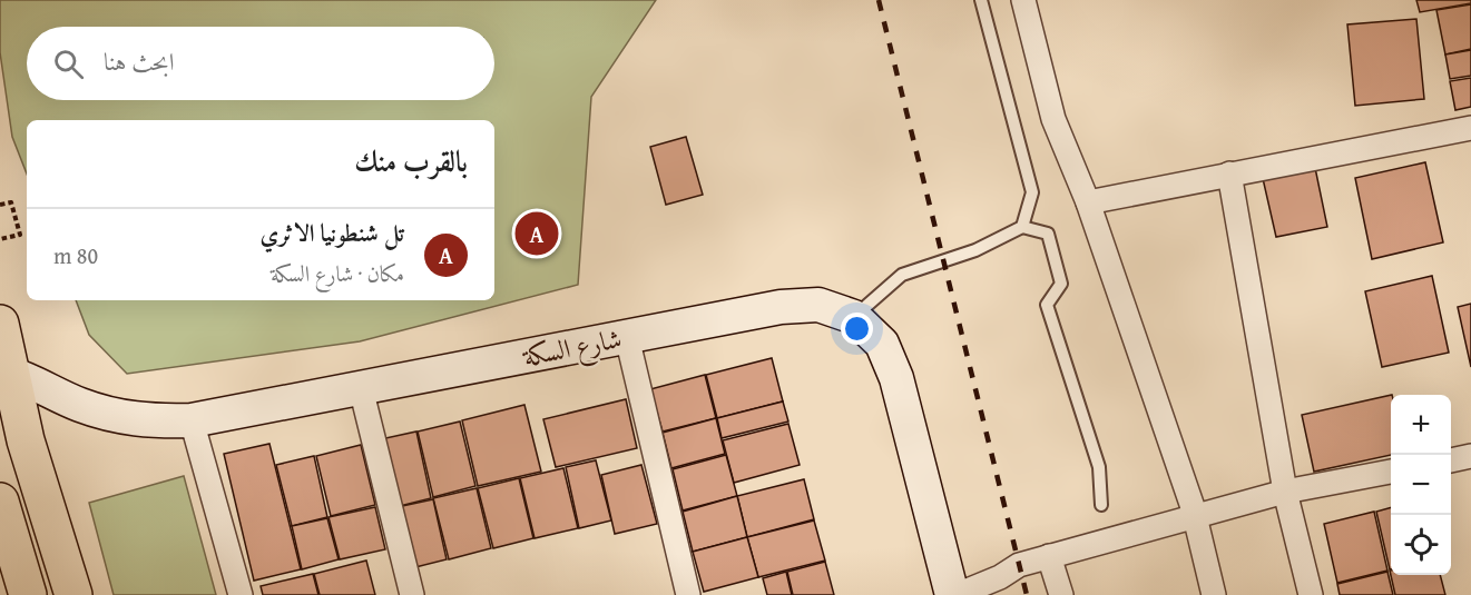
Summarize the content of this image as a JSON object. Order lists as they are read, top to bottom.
{
  "streets": {
    "street": ["شارع السكة"]
  },
  "page": {
    "search": "ابحث هنا",
    "heading": "بالقرب منك",
    "list": [
      {
        "mark": "A",
        "name": "تل شنطونيا الاثري",
        "note": "مكان · شارع السكة",
        "value": "80 m"
      }
    ],
    "pins": "A",
    "map_buttons": ["+", "−"]
  }
}
